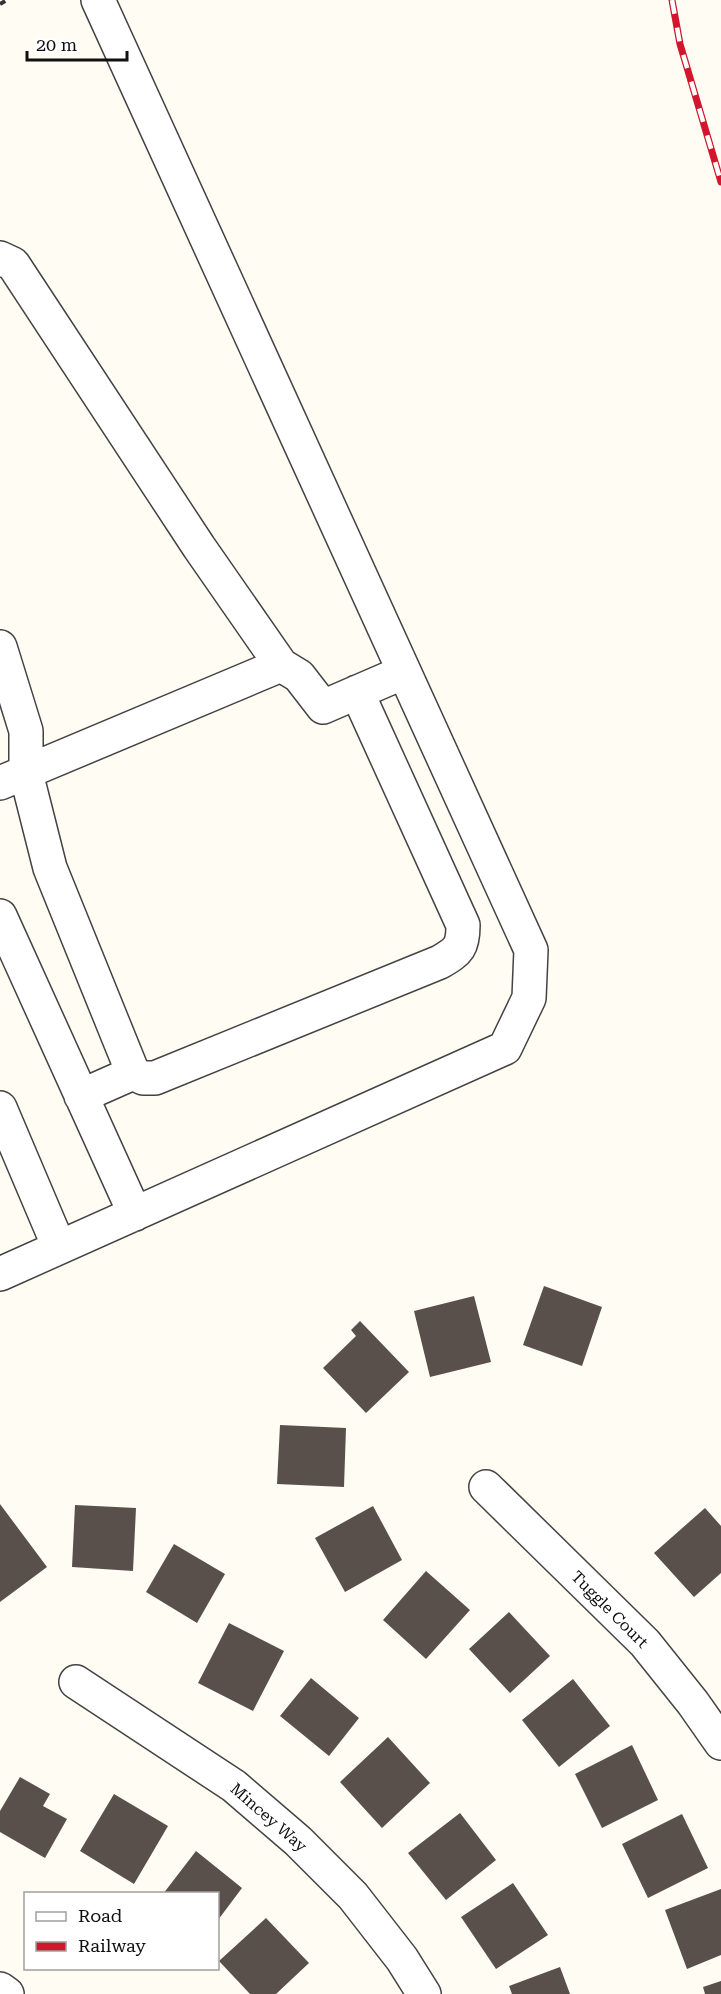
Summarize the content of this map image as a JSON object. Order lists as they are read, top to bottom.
{
  "streets": {
    "street": ["Tuggle Court", "Mincey Way"]
  },
  "legend": ["Road", "Railway"],
  "scale_bar": "20 m"
}
